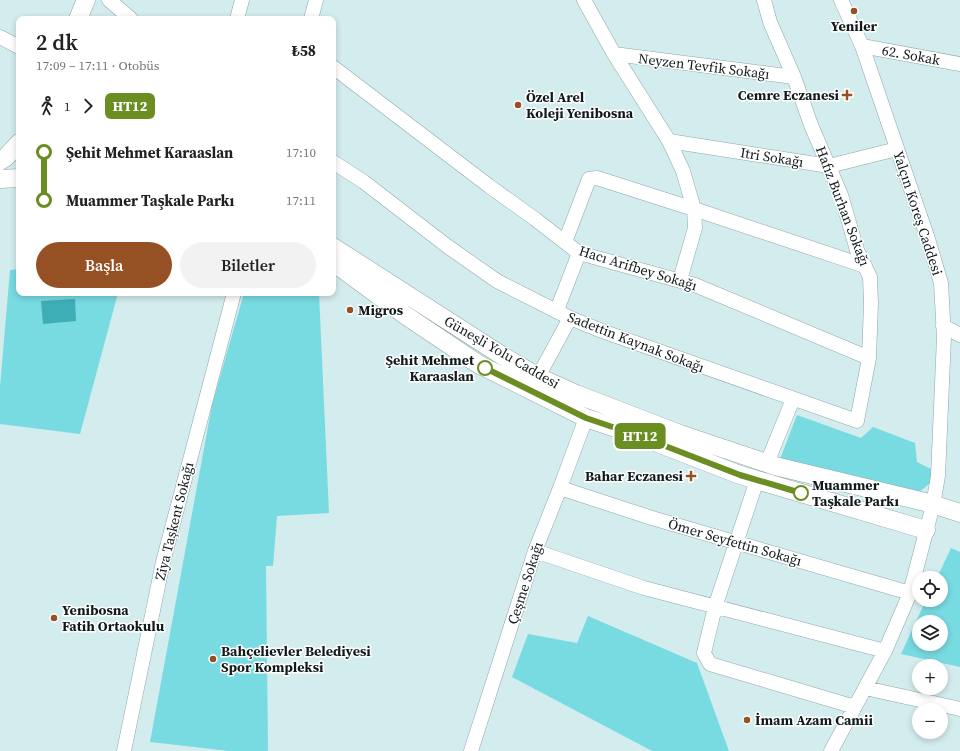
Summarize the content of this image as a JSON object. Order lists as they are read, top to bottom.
{
  "streets": {
    "main road": ["Güneşli Yolu Caddesi"],
    "street": [
      "62. Sokak",
      "Neyzen Tevfik Sokağı",
      "Itri Sokağı",
      "Hafız Burhan Sokağı",
      "Yalçın Koreş Caddesi",
      "Hacı Arifbey Sokağı",
      "Sadettin Kaynak Sokağı",
      "Ziya Taşkent Sokağı",
      "Ömer Seyfettin Sokağı",
      "Çeşme Sokağı"
    ]
  },
  "crossings": [
    ["62. Sokak", "Yalçın Koreş Caddesi"],
    ["Neyzen Tevfik Sokağı", "Hafız Burhan Sokağı"],
    ["Itri Sokağı", "Hafız Burhan Sokağı"],
    ["Itri Sokağı", "Yalçın Koreş Caddesi"],
    ["Hafız Burhan Sokağı", "Hacı Arifbey Sokağı"],
    ["Hafız Burhan Sokağı", "Sadettin Kaynak Sokağı"],
    ["Yalçın Koreş Caddesi", "Güneşli Yolu Caddesi"],
    ["Yalçın Koreş Caddesi", "Ömer Seyfettin Sokağı"],
    ["Güneşli Yolu Caddesi", "Çeşme Sokağı"],
    ["Ömer Seyfettin Sokağı", "Çeşme Sokağı"]
  ],
  "places": {
    "other": [
      "Yeniler",
      "Özel Arel Koleji Yenibosna",
      "Migros",
      "Şehit Mehmet Karaaslan",
      "Muammer Taşkale Parkı",
      "Yenibosna Fatih Ortaokulu",
      "Bahçelievler Belediyesi Spor Kompleksi",
      "İmam Azam Camii"
    ],
    "health": ["Cemre Eczanesi", "Bahar Eczanesi"]
  },
  "lines": ["bus line HT12"],
  "page": {
    "on_map": "HT12",
    "heading": ["2 dk", "17:09 – 17:11 · Otobüs", "₺58"],
    "legs": ["1", "HT12"],
    "list": [
      {
        "name": "Şehit Mehmet Karaaslan",
        "value": "17:10"
      },
      {
        "name": "Muammer Taşkale Parkı",
        "value": "17:11"
      }
    ],
    "buttons": ["Başla", "Biletler"],
    "map_buttons": ["+", "−"]
  }
}
